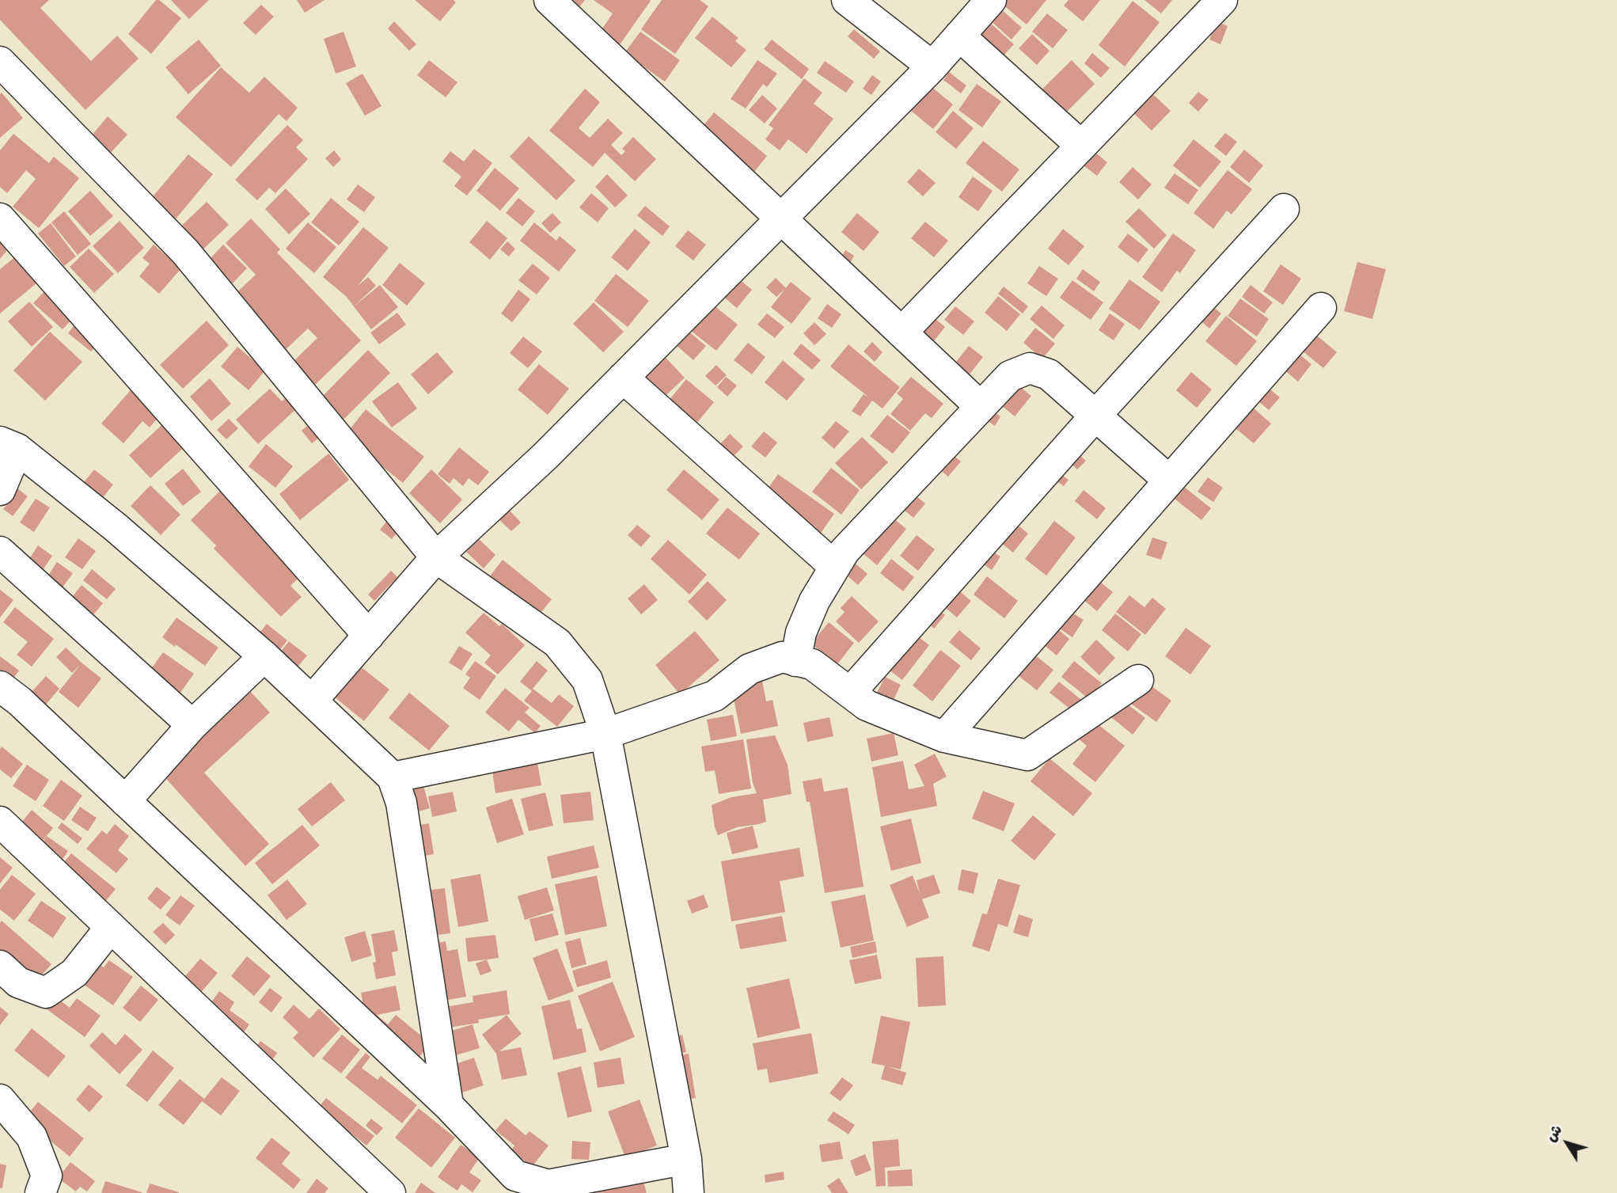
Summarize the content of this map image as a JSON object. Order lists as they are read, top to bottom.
{
  "north": "top left"
}
